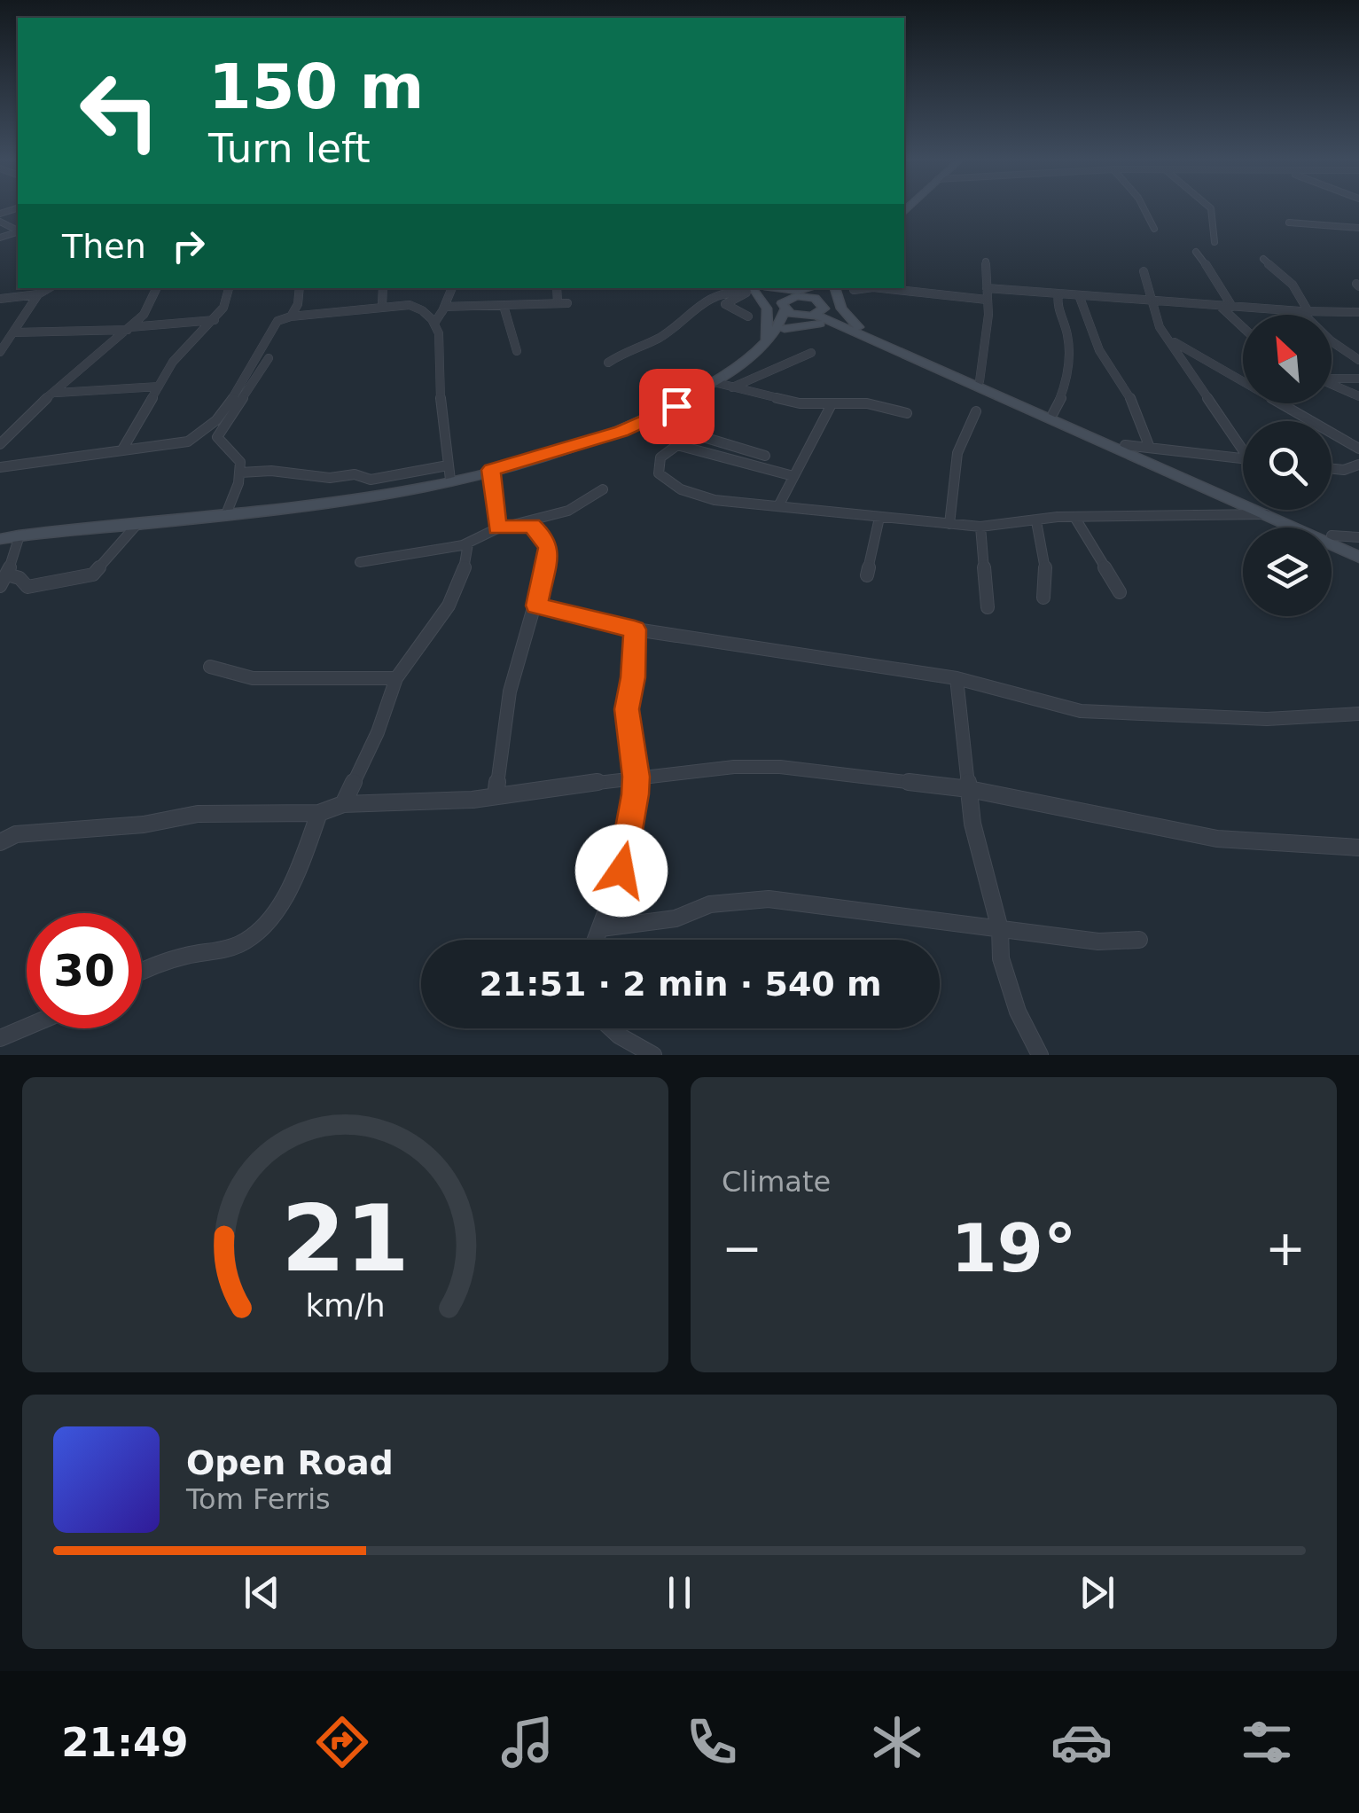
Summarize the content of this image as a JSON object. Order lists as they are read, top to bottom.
{
  "north": "top left",
  "page": {
    "turn": ["150 m", "Turn left"],
    "then": "Then",
    "limit": "30",
    "trip": "21:51 · 2 min · 540 m",
    "tile": "Climate",
    "heat": ["−", "19°", "+"],
    "song": ["Open Road", "Tom Ferris"],
    "tabs": "21:49",
    "gauge": ["21", "km/h"]
  }
}
